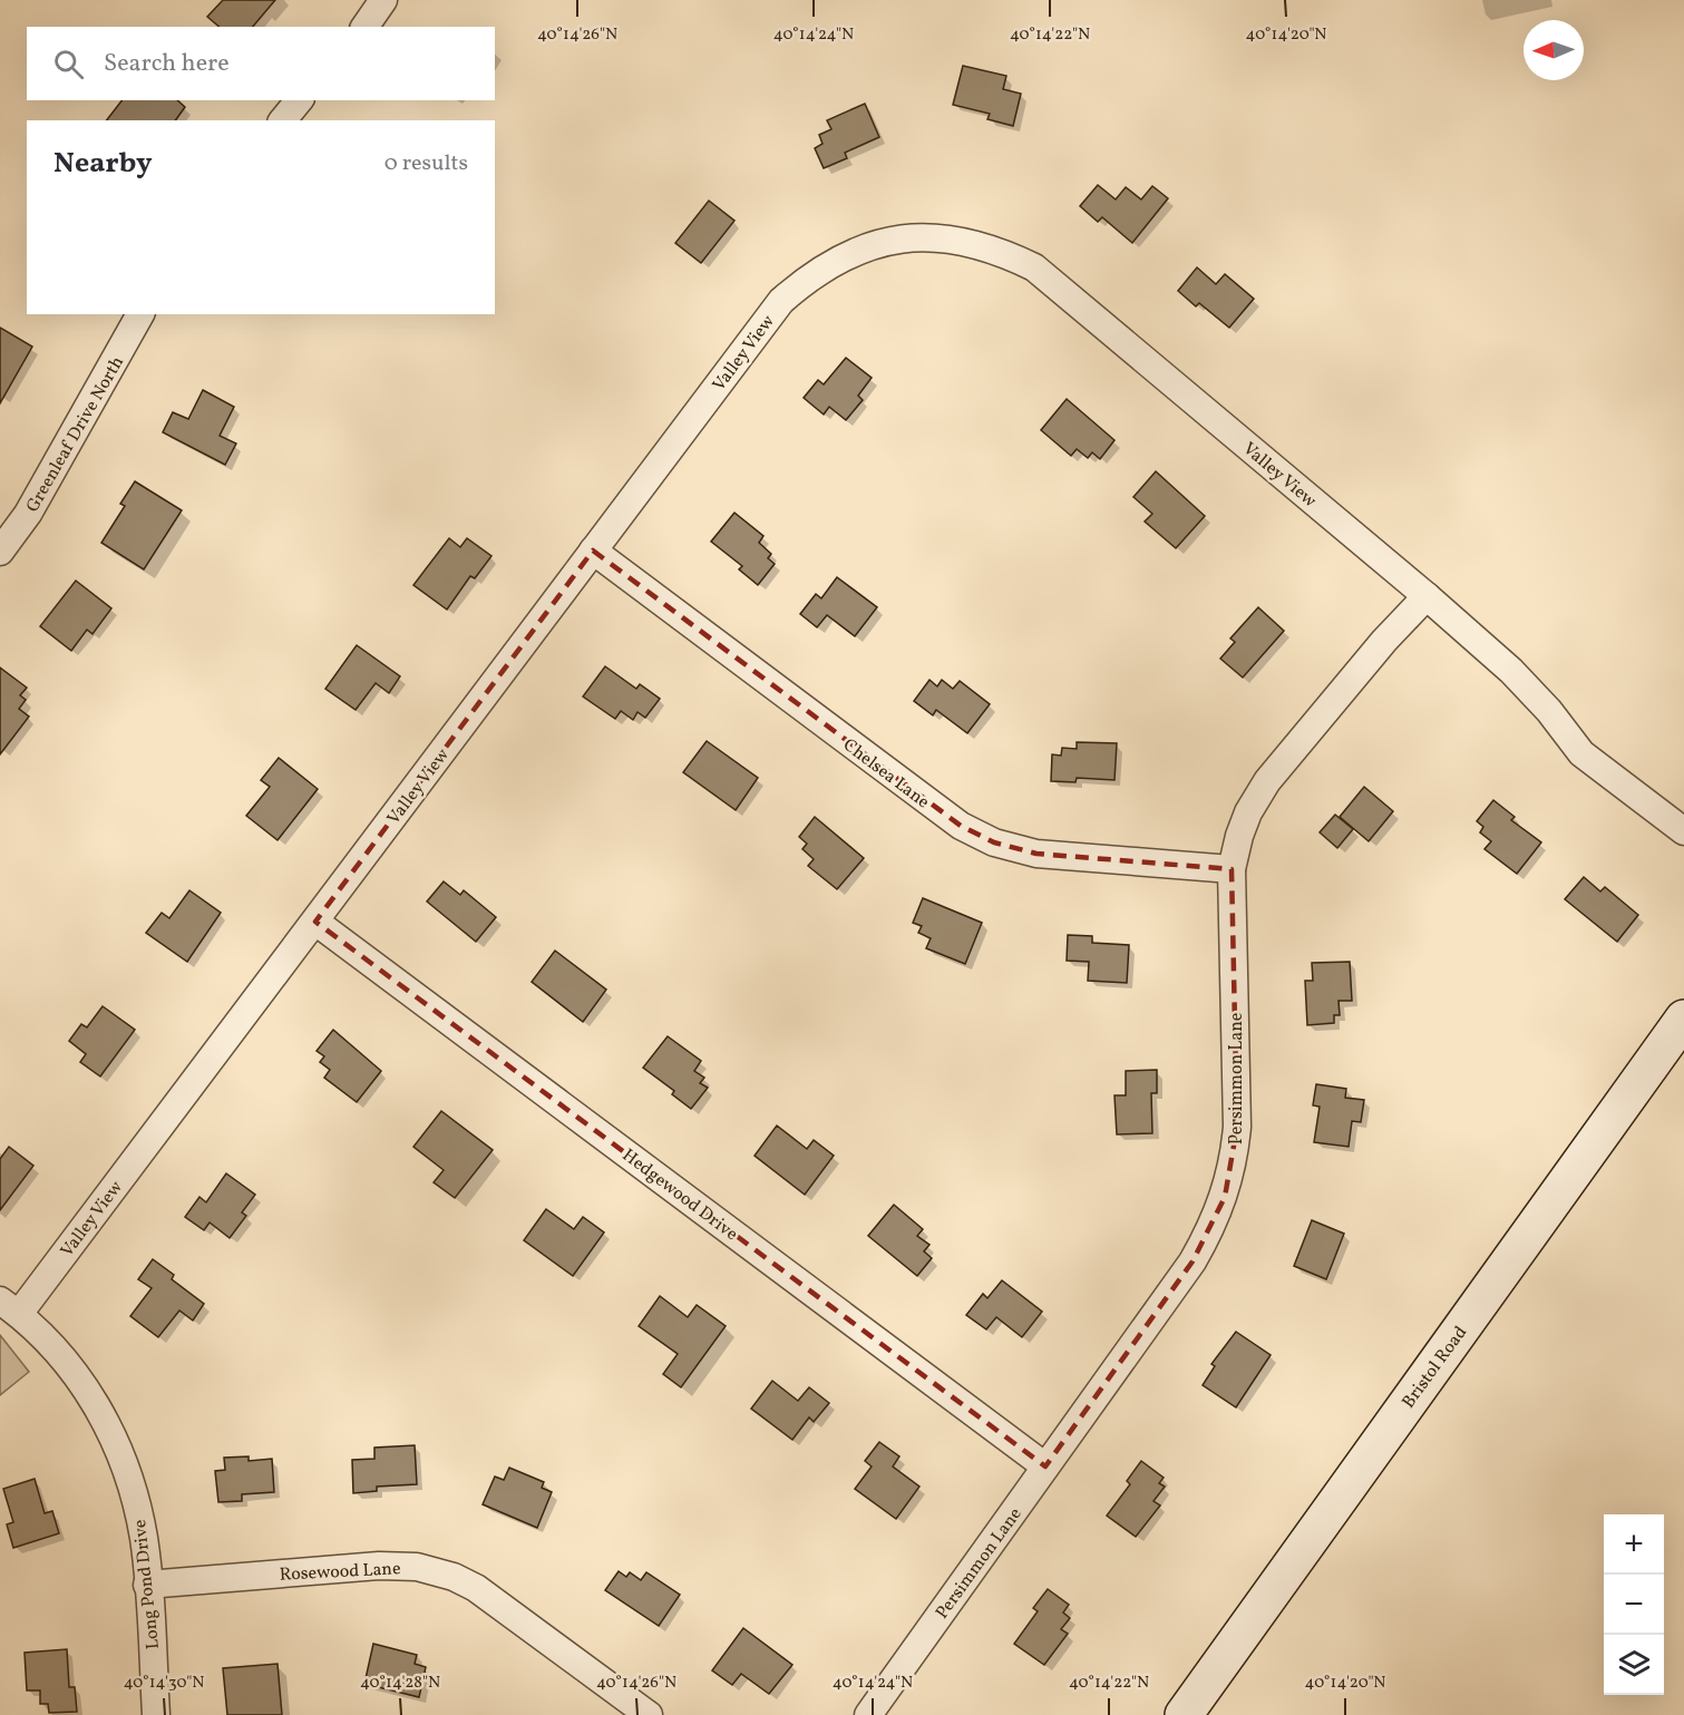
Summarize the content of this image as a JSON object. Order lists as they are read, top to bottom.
{
  "streets": {
    "main road": ["Bristol Road"],
    "street": [
      "Valley View",
      "Greenleaf Drive North",
      "Chelsea Lane",
      "Persimmon Lane",
      "Hedgewood Drive",
      "Rosewood Lane",
      "Long Pond Drive"
    ]
  },
  "crossings": [
    ["Valley View", "Chelsea Lane"],
    ["Valley View", "Persimmon Lane"],
    ["Valley View", "Hedgewood Drive"],
    ["Valley View", "Long Pond Drive"],
    ["Chelsea Lane", "Persimmon Lane"],
    ["Persimmon Lane", "Hedgewood Drive"],
    ["Rosewood Lane", "Long Pond Drive"]
  ],
  "north": "left",
  "page": {
    "search": "Search here",
    "heading": ["Nearby", "0 results"],
    "map_buttons": ["+", "−"]
  },
  "coordinates": [
    "40°14'26\"N",
    "40°14'24\"N",
    "40°14'22\"N",
    "40°14'20\"N",
    "40°14'30\"N",
    "40°14'28\"N"
  ]
}
